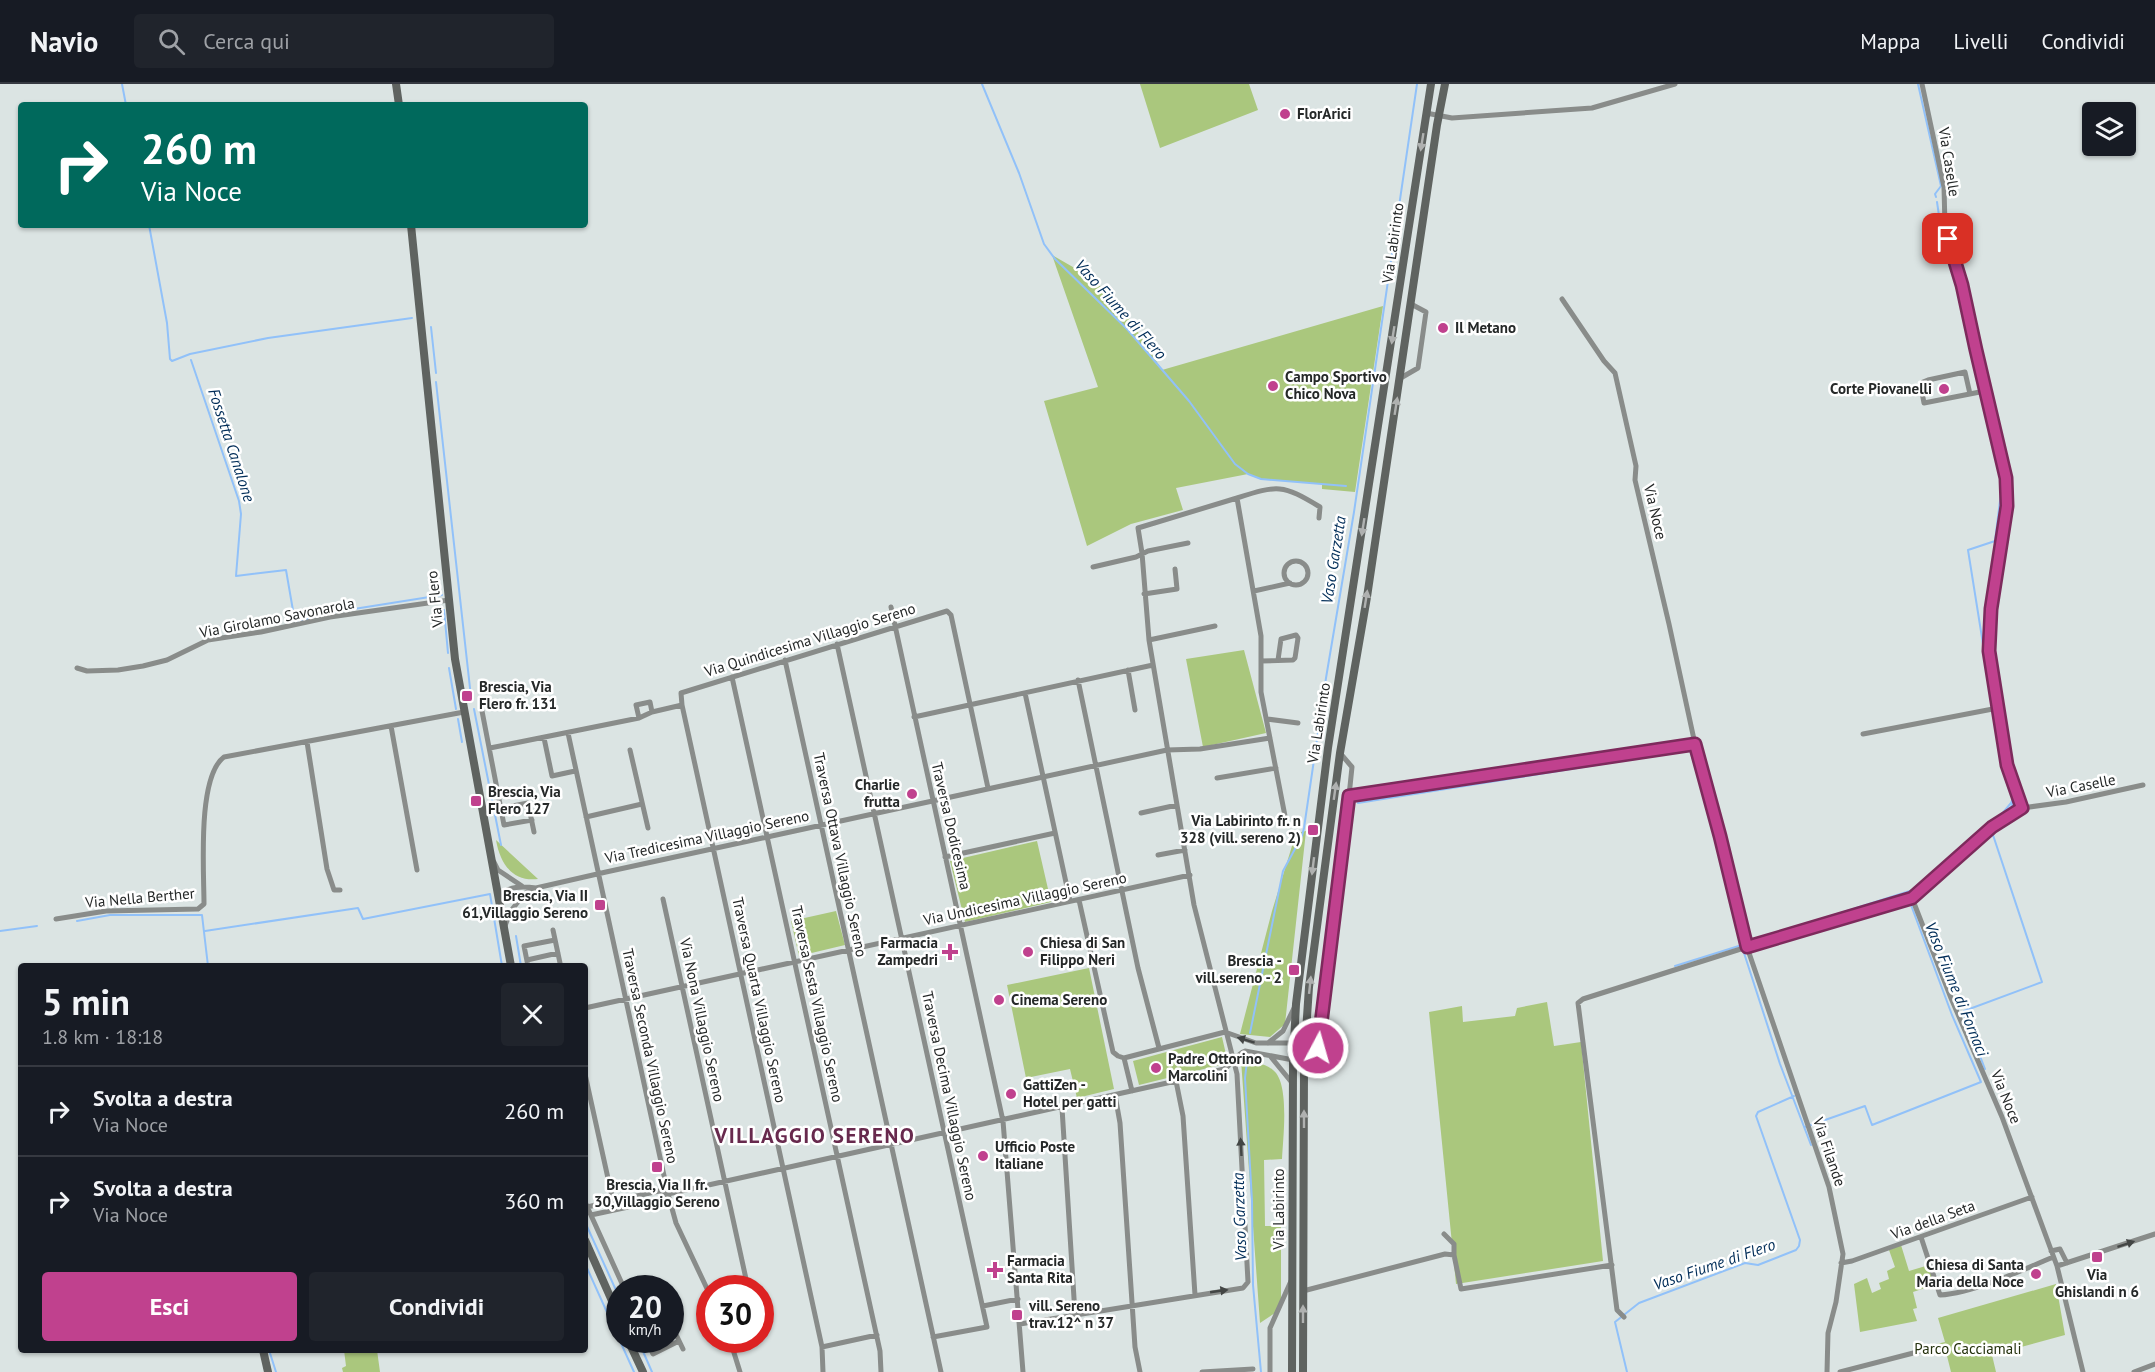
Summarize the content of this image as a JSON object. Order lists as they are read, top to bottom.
{
  "streets": {
    "street": [
      "Via Caselle",
      "Via Labirinto",
      "Via Noce",
      "Via Flero",
      "Via Girolamo Savonarola",
      "Via Quindicesima Villaggio Sereno",
      "Traversa Dodicesima",
      "Via Tredicesima Villaggio Sereno",
      "Traversa Ottava Villaggio Sereno",
      "Via Nella Berther",
      "Via Undicesima Villaggio Sereno",
      "Traversa Quarta Villaggio Sereno",
      "Traversa Sesta Villaggio Sereno",
      "Via Nona Villaggio Sereno",
      "Traversa Seconda Villaggio Sereno",
      "Traversa Decima Villaggio Sereno",
      "Via Filande",
      "Via della Seta"
    ]
  },
  "crossings": [
    ["Via Caselle", "Via Noce"],
    ["Via Noce", "Via Filande"],
    ["Via Noce", "Via della Seta"],
    ["Via Flero", "Via Girolamo Savonarola"],
    ["Via Flero", "Via Tredicesima Villaggio Sereno"],
    ["Via Flero", "Via Nella Berther"],
    ["Via Quindicesima Villaggio Sereno", "Traversa Dodicesima"],
    ["Via Quindicesima Villaggio Sereno", "Traversa Ottava Villaggio Sereno"],
    ["Via Quindicesima Villaggio Sereno", "Traversa Quarta Villaggio Sereno"],
    ["Via Quindicesima Villaggio Sereno", "Traversa Sesta Villaggio Sereno"],
    ["Via Quindicesima Villaggio Sereno", "Traversa Decima Villaggio Sereno"],
    ["Traversa Dodicesima", "Via Tredicesima Villaggio Sereno"],
    ["Traversa Dodicesima", "Via Undicesima Villaggio Sereno"],
    ["Via Tredicesima Villaggio Sereno", "Traversa Ottava Villaggio Sereno"],
    ["Via Tredicesima Villaggio Sereno", "Traversa Quarta Villaggio Sereno"],
    ["Via Tredicesima Villaggio Sereno", "Traversa Sesta Villaggio Sereno"],
    ["Via Tredicesima Villaggio Sereno", "Traversa Seconda Villaggio Sereno"],
    ["Via Tredicesima Villaggio Sereno", "Traversa Decima Villaggio Sereno"],
    ["Traversa Ottava Villaggio Sereno", "Via Undicesima Villaggio Sereno"],
    ["Traversa Ottava Villaggio Sereno", "Traversa Decima Villaggio Sereno"],
    ["Via Undicesima Villaggio Sereno", "Traversa Quarta Villaggio Sereno"],
    ["Via Undicesima Villaggio Sereno", "Traversa Sesta Villaggio Sereno"],
    ["Via Undicesima Villaggio Sereno", "Via Nona Villaggio Sereno"],
    ["Via Undicesima Villaggio Sereno", "Traversa Seconda Villaggio Sereno"],
    ["Via Undicesima Villaggio Sereno", "Traversa Decima Villaggio Sereno"],
    ["Via Filande", "Via della Seta"]
  ],
  "districts": ["VILLAGGIO SERENO"],
  "water": [
    "Vaso Fiume di Flero",
    "Fossetta Canalone",
    "Vaso Garzetta",
    "Vaso Fiume di Fornaci"
  ],
  "parks": ["Parco Cacciamali"],
  "places": {
    "other": [
      "FlorArici",
      "Il Metano",
      "Campo Sportivo Chico Nova",
      "Corte Piovanelli",
      "Charlie frutta",
      "Chiesa di San Filippo Neri",
      "Cinema Sereno",
      "Padre Ottorino Marcolini",
      "GattiZen - Hotel per gatti",
      "Ufficio Poste Italiane",
      "Chiesa di Santa Maria della Noce"
    ],
    "transit": [
      "Brescia, Via Flero fr. 131",
      "Brescia, Via Flero 127",
      "Via Labirinto fr. n 328 (vill. sereno 2)",
      "Brescia, Via II 61,Villaggio Sereno",
      "Brescia - vill.sereno - 2",
      "Brescia, Via II fr. 30,Villaggio Sereno",
      "Via Ghislandi n 6",
      "vill. Sereno trav.12^ n 37"
    ],
    "health": ["Farmacia Zampedri", "Farmacia Santa Rita"]
  },
  "page": {
    "header": "Navio",
    "search": "Cerca qui",
    "nav": ["Mappa", "Livelli", "Condividi"],
    "turn": ["260 m", "Via Noce"],
    "heading": ["5 min", "1.8 km · 18:18"],
    "list": [
      {
        "name": "Svolta a destra",
        "note": "Via Noce",
        "value": "260 m"
      },
      {
        "name": "Svolta a destra",
        "note": "Via Noce",
        "value": "360 m"
      }
    ],
    "buttons": ["Esci", "Condividi"],
    "speed": "20 km/h",
    "limit": "30"
  }
}
